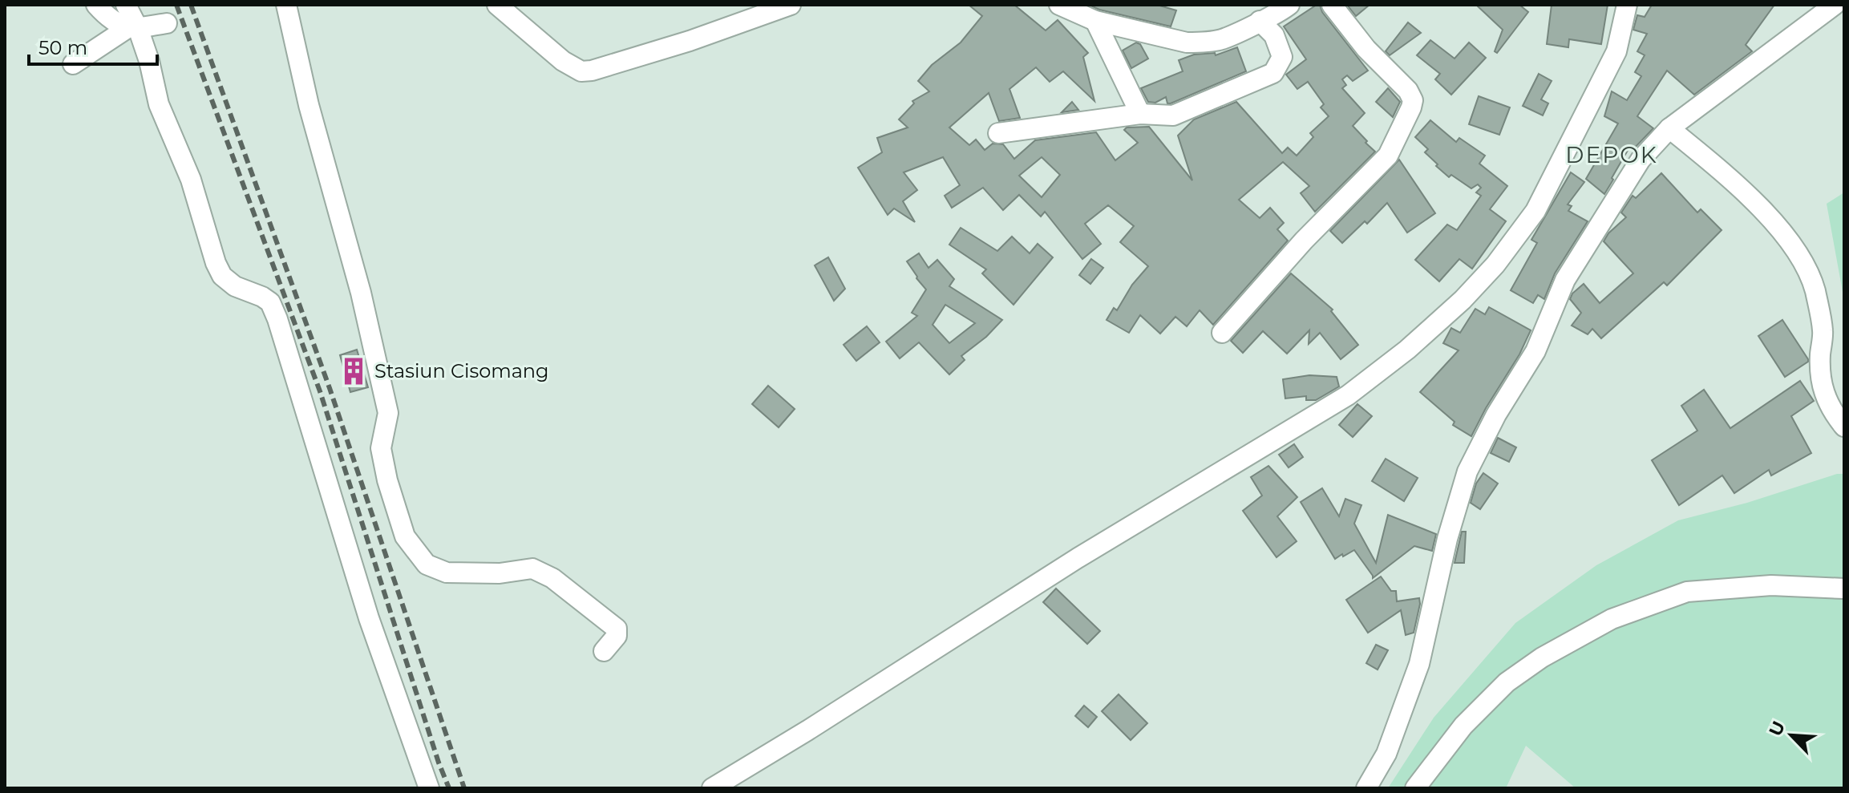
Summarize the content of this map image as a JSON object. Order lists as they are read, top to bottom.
{
  "districts": ["DEPOK"],
  "places": {
    "building": ["Stasiun Cisomang"]
  },
  "scale_bar": "50 m",
  "north": "top left"
}
